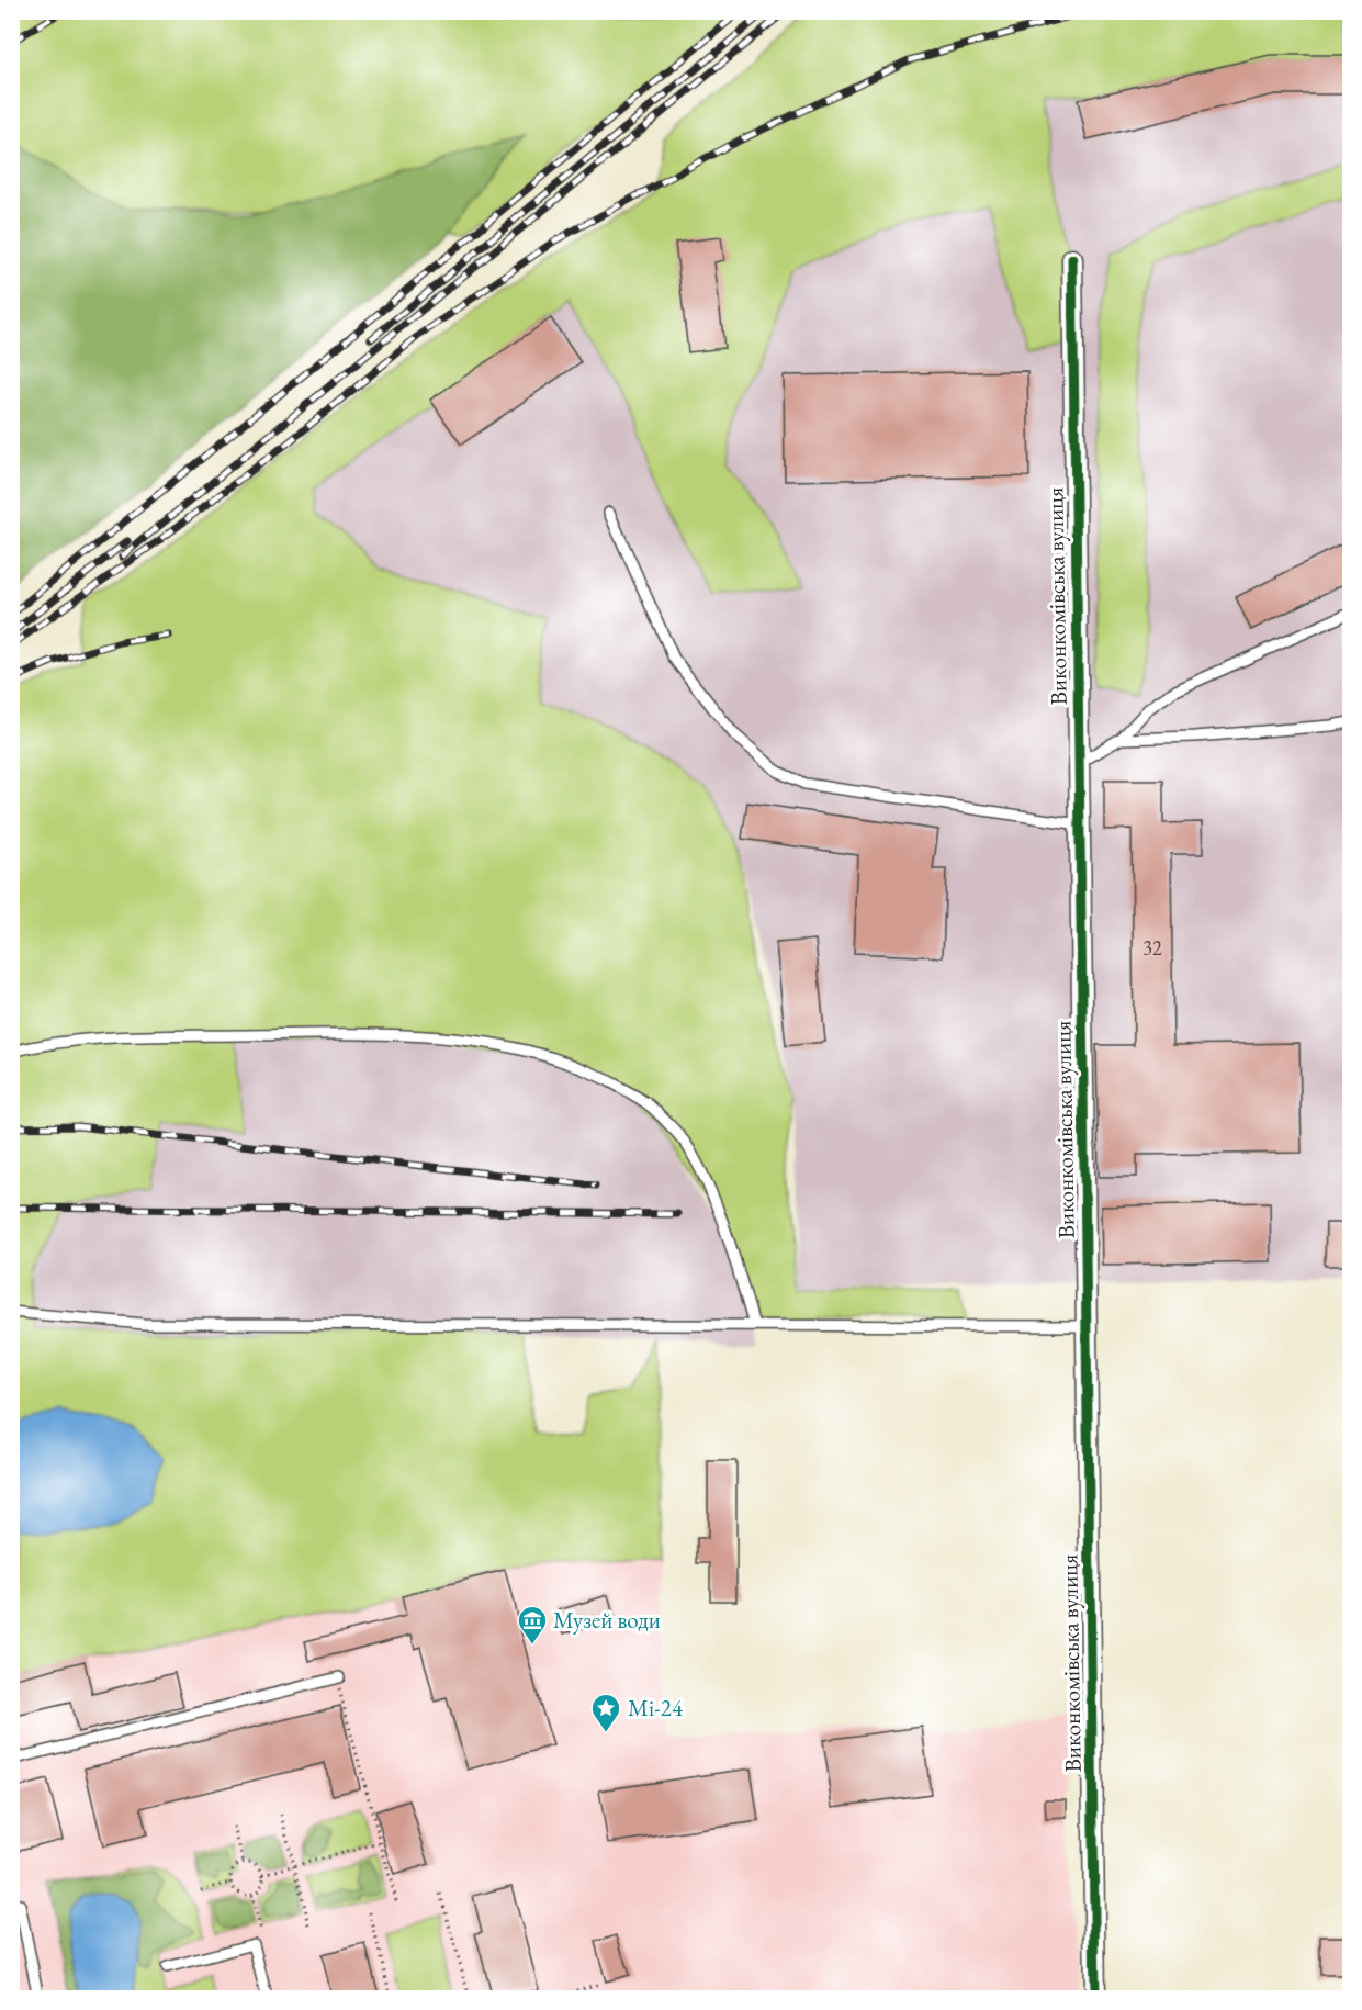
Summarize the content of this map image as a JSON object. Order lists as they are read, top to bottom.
{
  "streets": {
    "street": ["Виконкомівська вулиця"]
  },
  "places": {
    "museum": ["Музей води"],
    "place": ["Мі-24"]
  },
  "house_numbers": ["32"]
}
